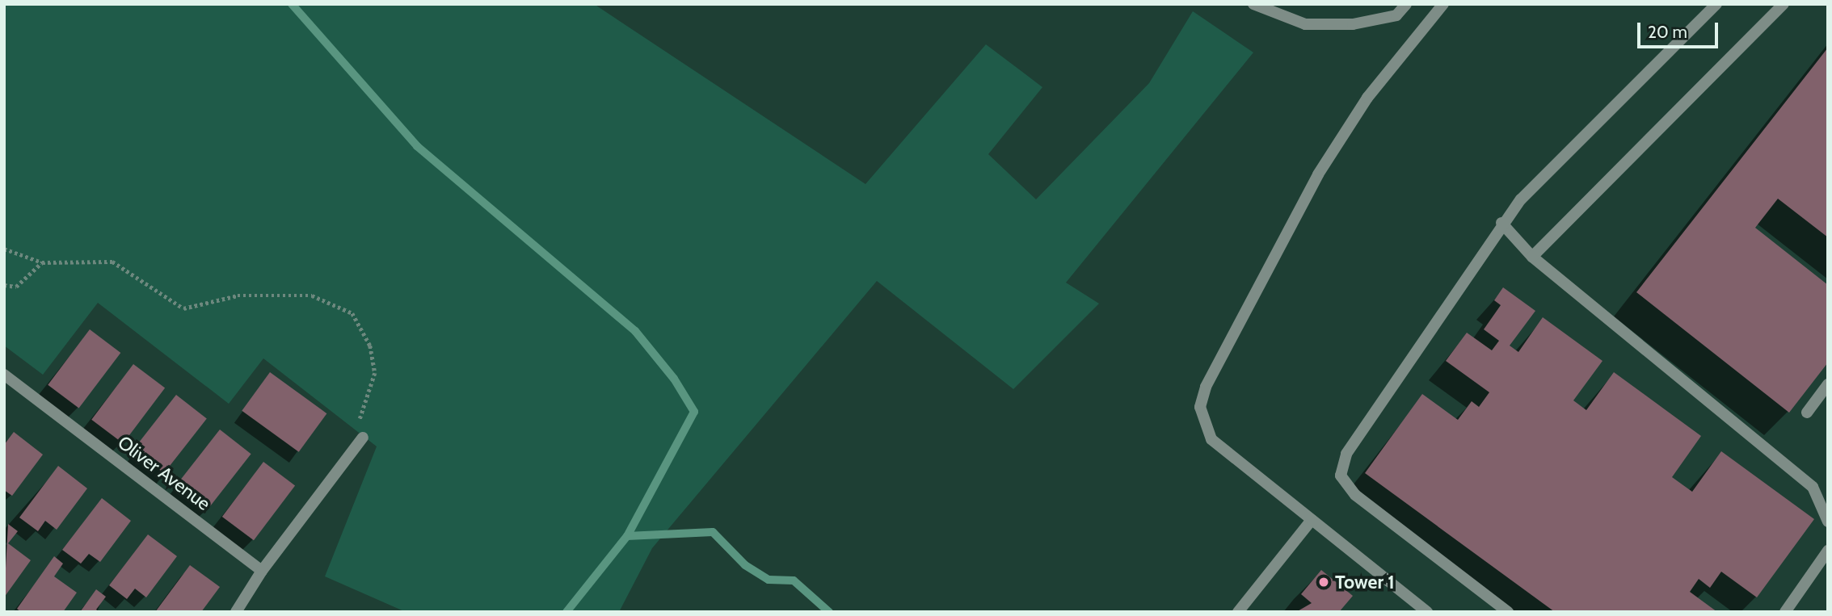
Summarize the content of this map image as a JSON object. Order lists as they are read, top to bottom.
{
  "streets": {
    "street": ["Oliver Avenue"]
  },
  "places": ["Tower 1"],
  "scale_bar": "20 m"
}
